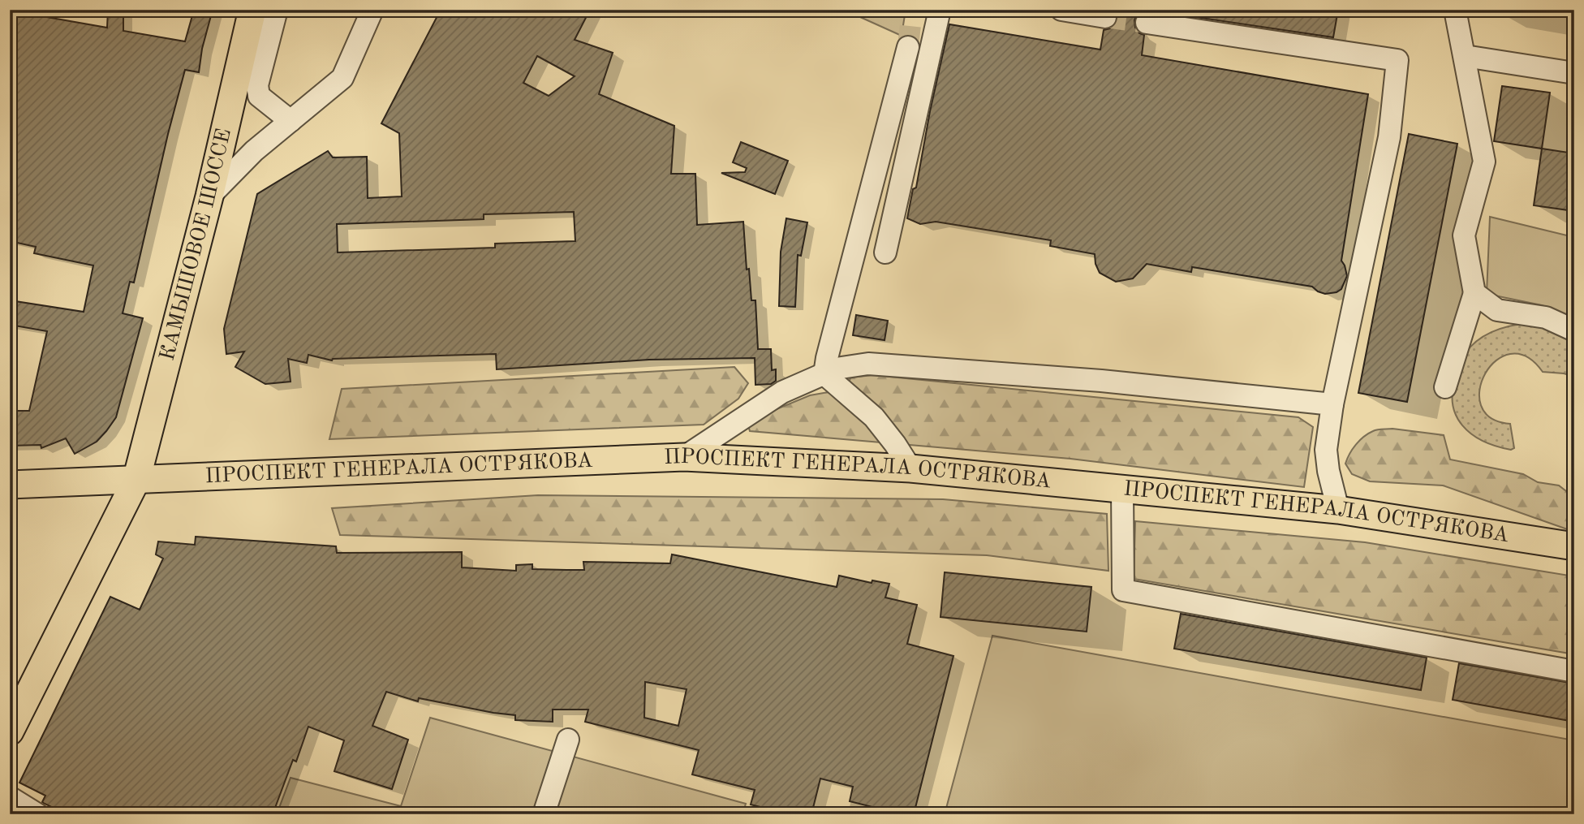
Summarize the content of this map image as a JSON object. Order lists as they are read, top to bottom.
{
  "streets": {
    "main road": ["КАМЫШОВОЕ ШОССЕ", "ПРОСПЕКТ ГЕНЕРАЛА ОСТРЯКОВА"]
  },
  "crossings": [
    ["КАМЫШОВОЕ ШОССЕ", "ПРОСПЕКТ ГЕНЕРАЛА ОСТРЯКОВА"]
  ]
}
